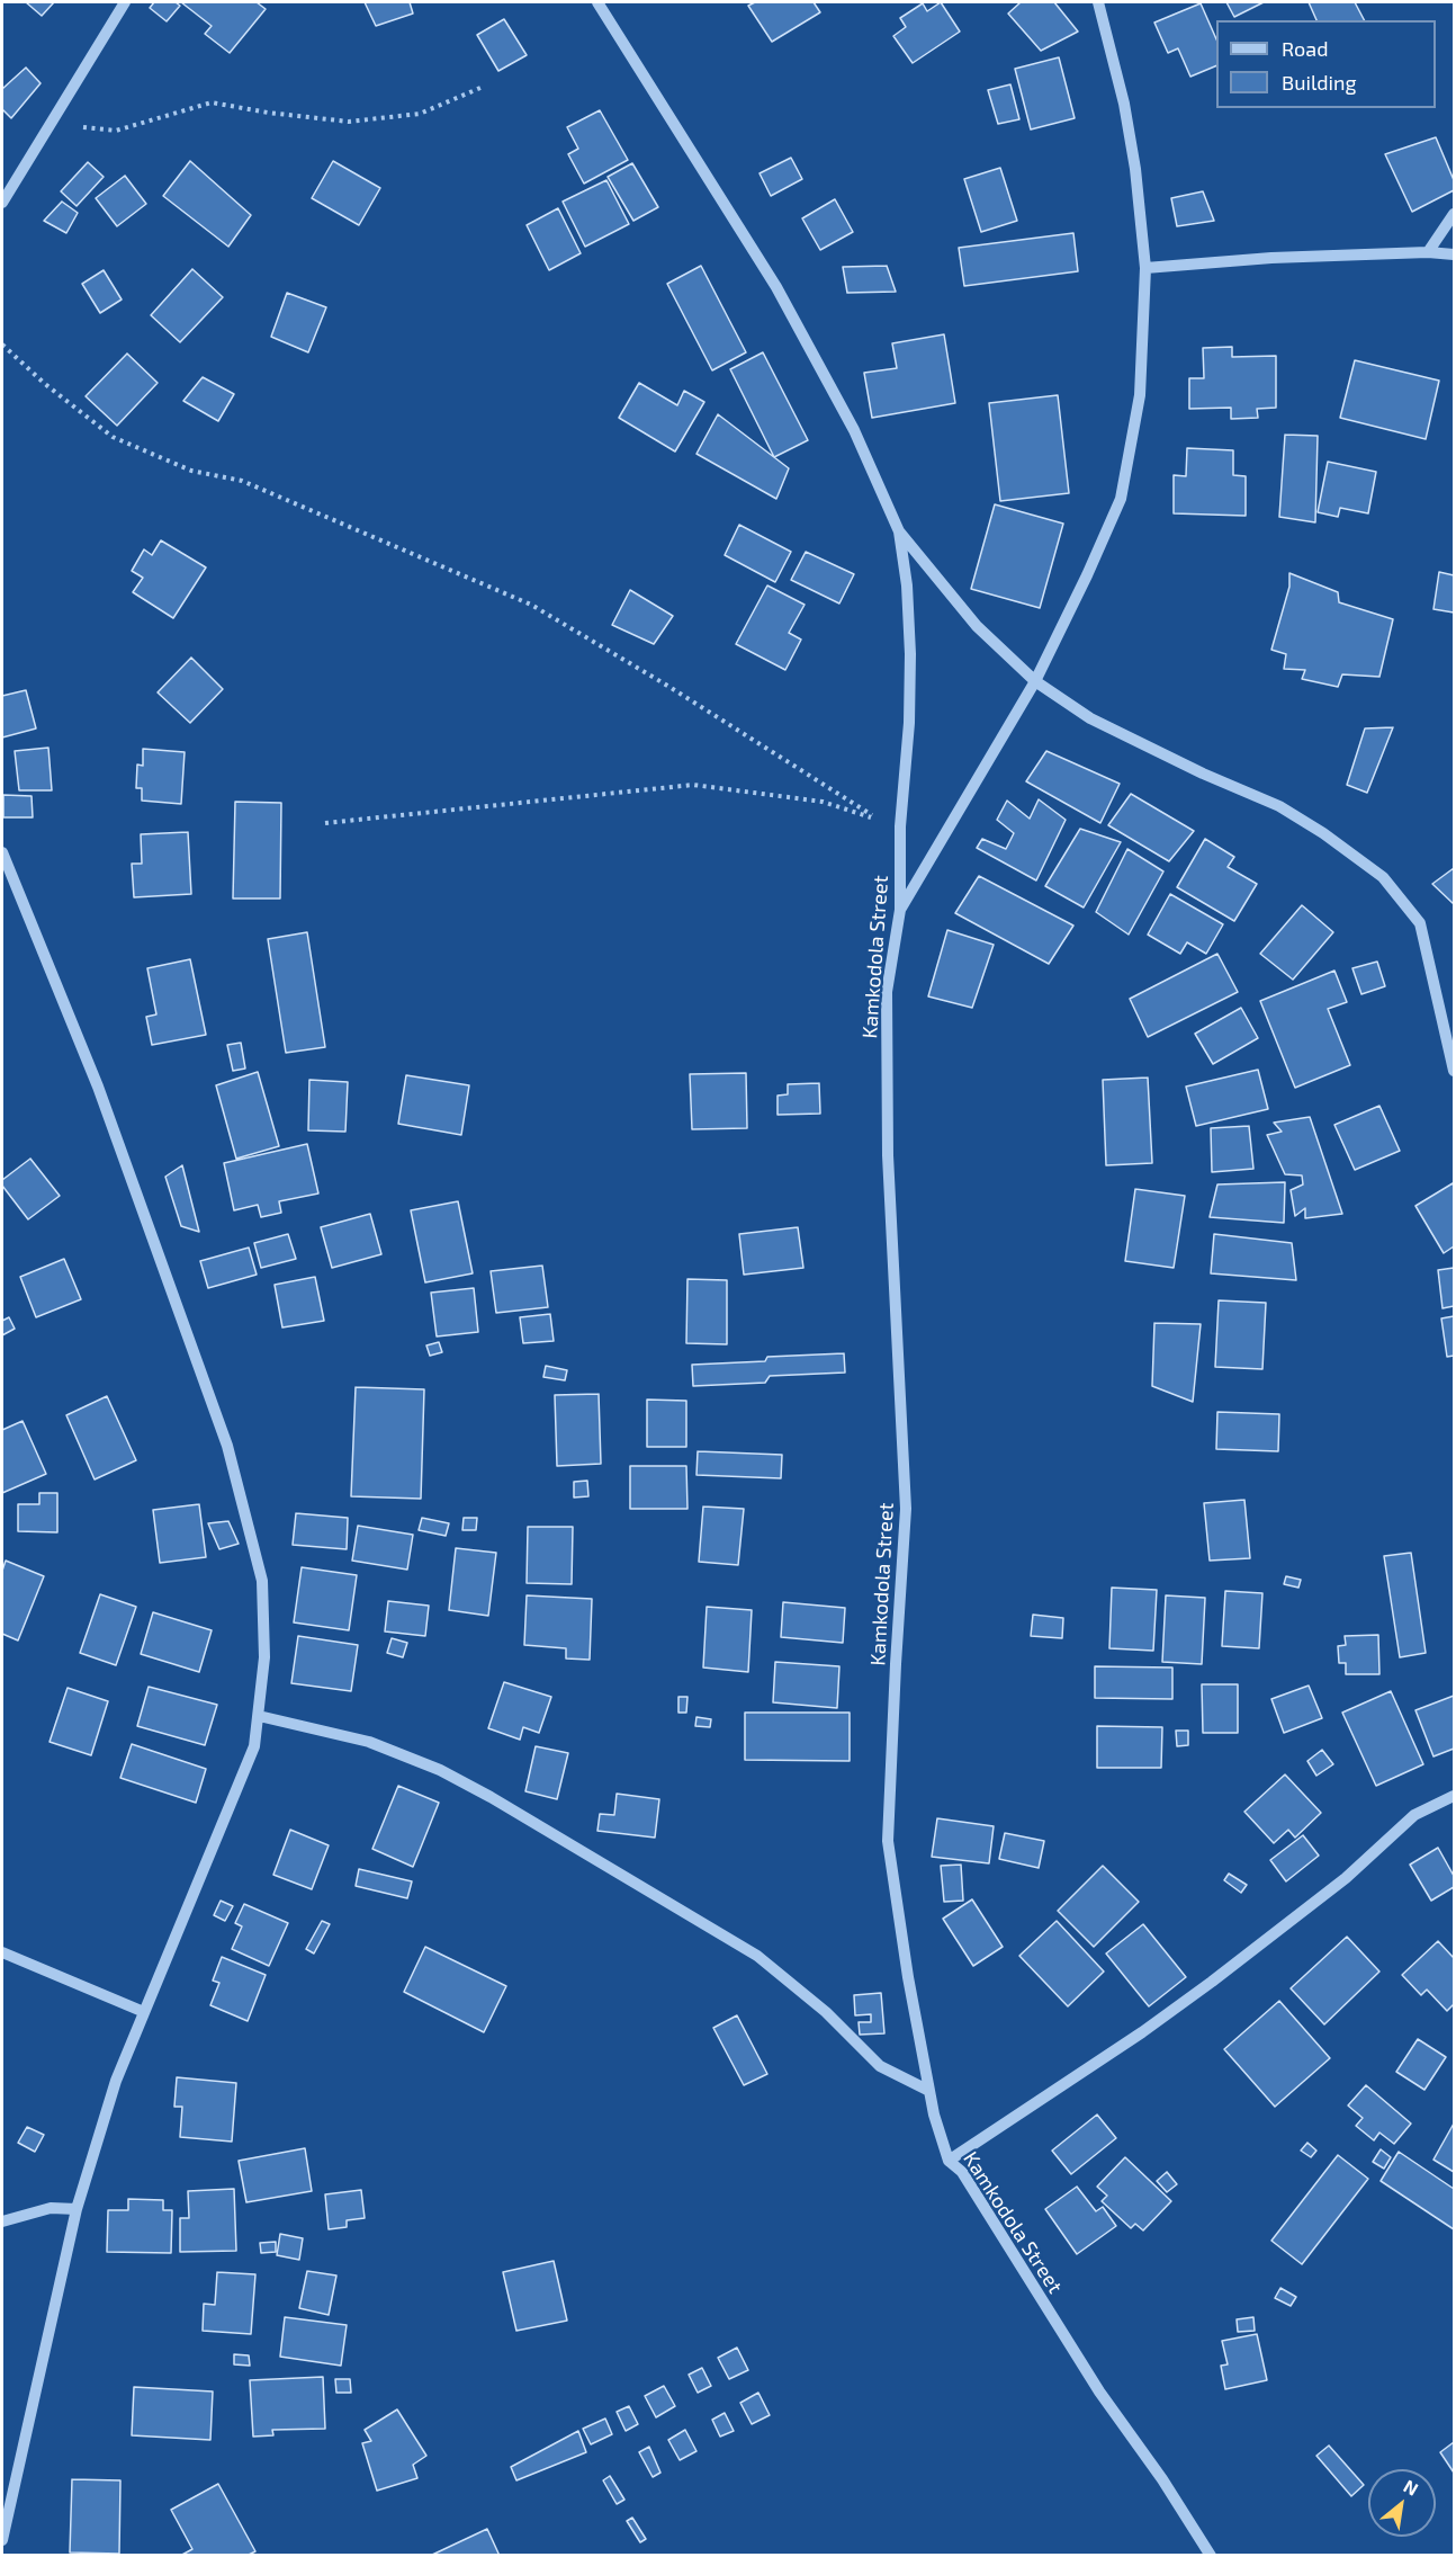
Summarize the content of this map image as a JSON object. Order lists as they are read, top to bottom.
{
  "streets": {
    "street": ["Kamkodola Street"]
  },
  "legend": ["Road", "Building"],
  "north": "top right"
}
